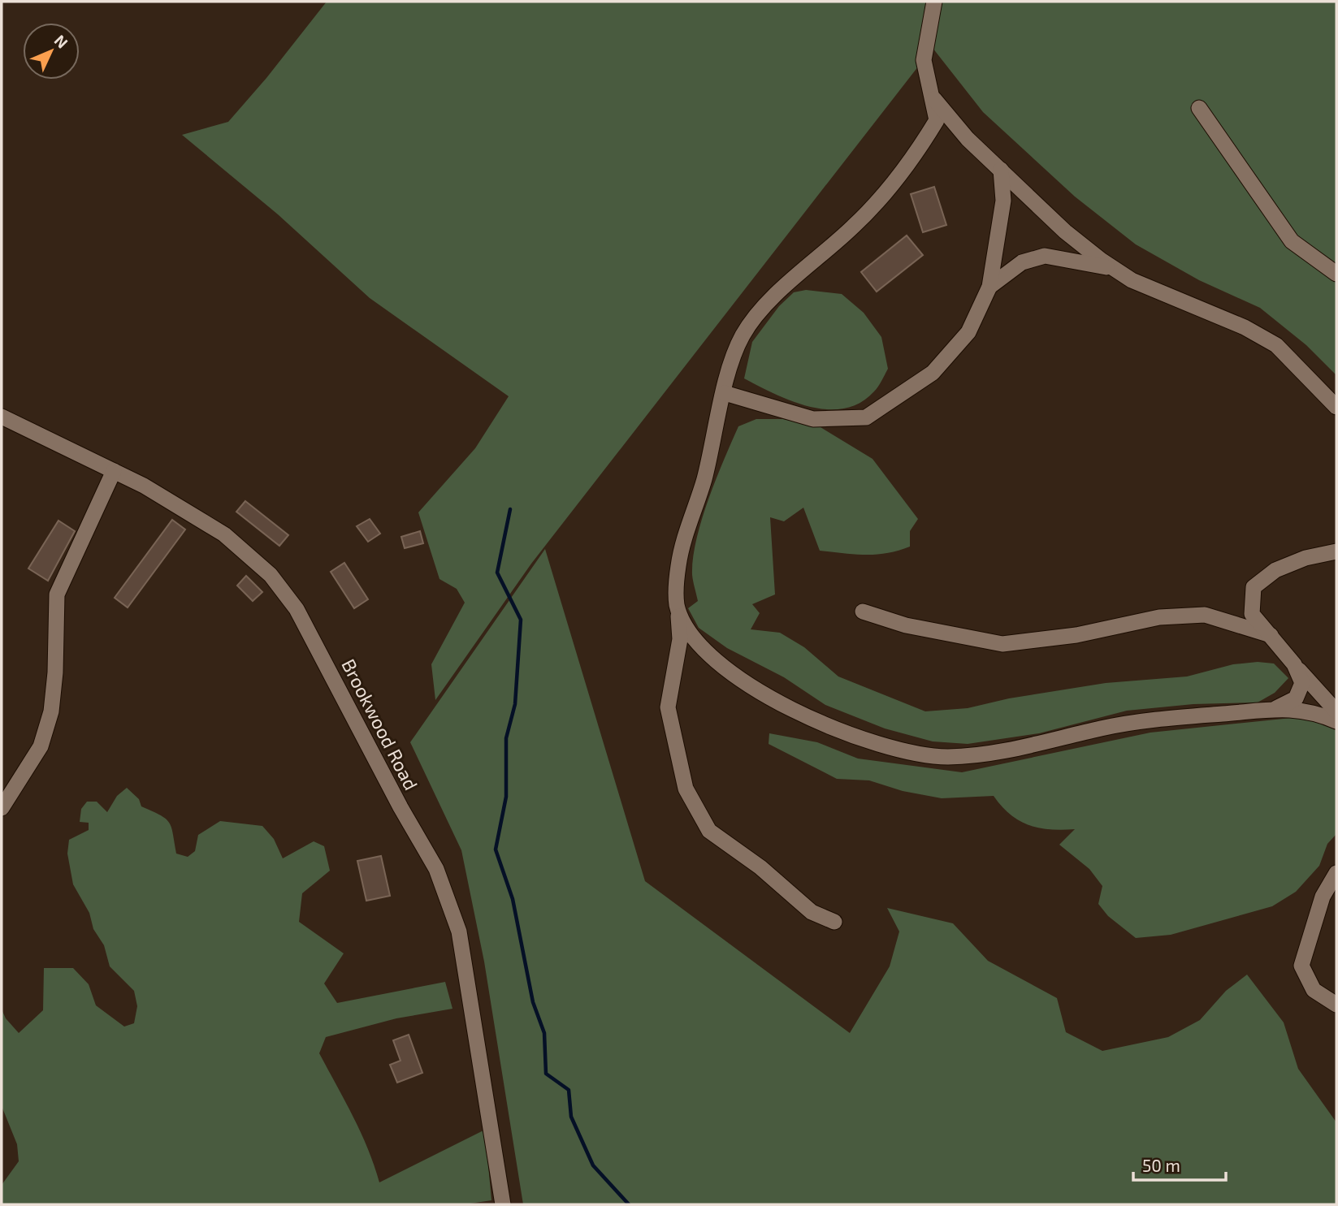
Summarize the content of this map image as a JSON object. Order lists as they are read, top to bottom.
{
  "streets": {
    "street": ["Brookwood Road"]
  },
  "scale_bar": "50 m",
  "north": "top right"
}
